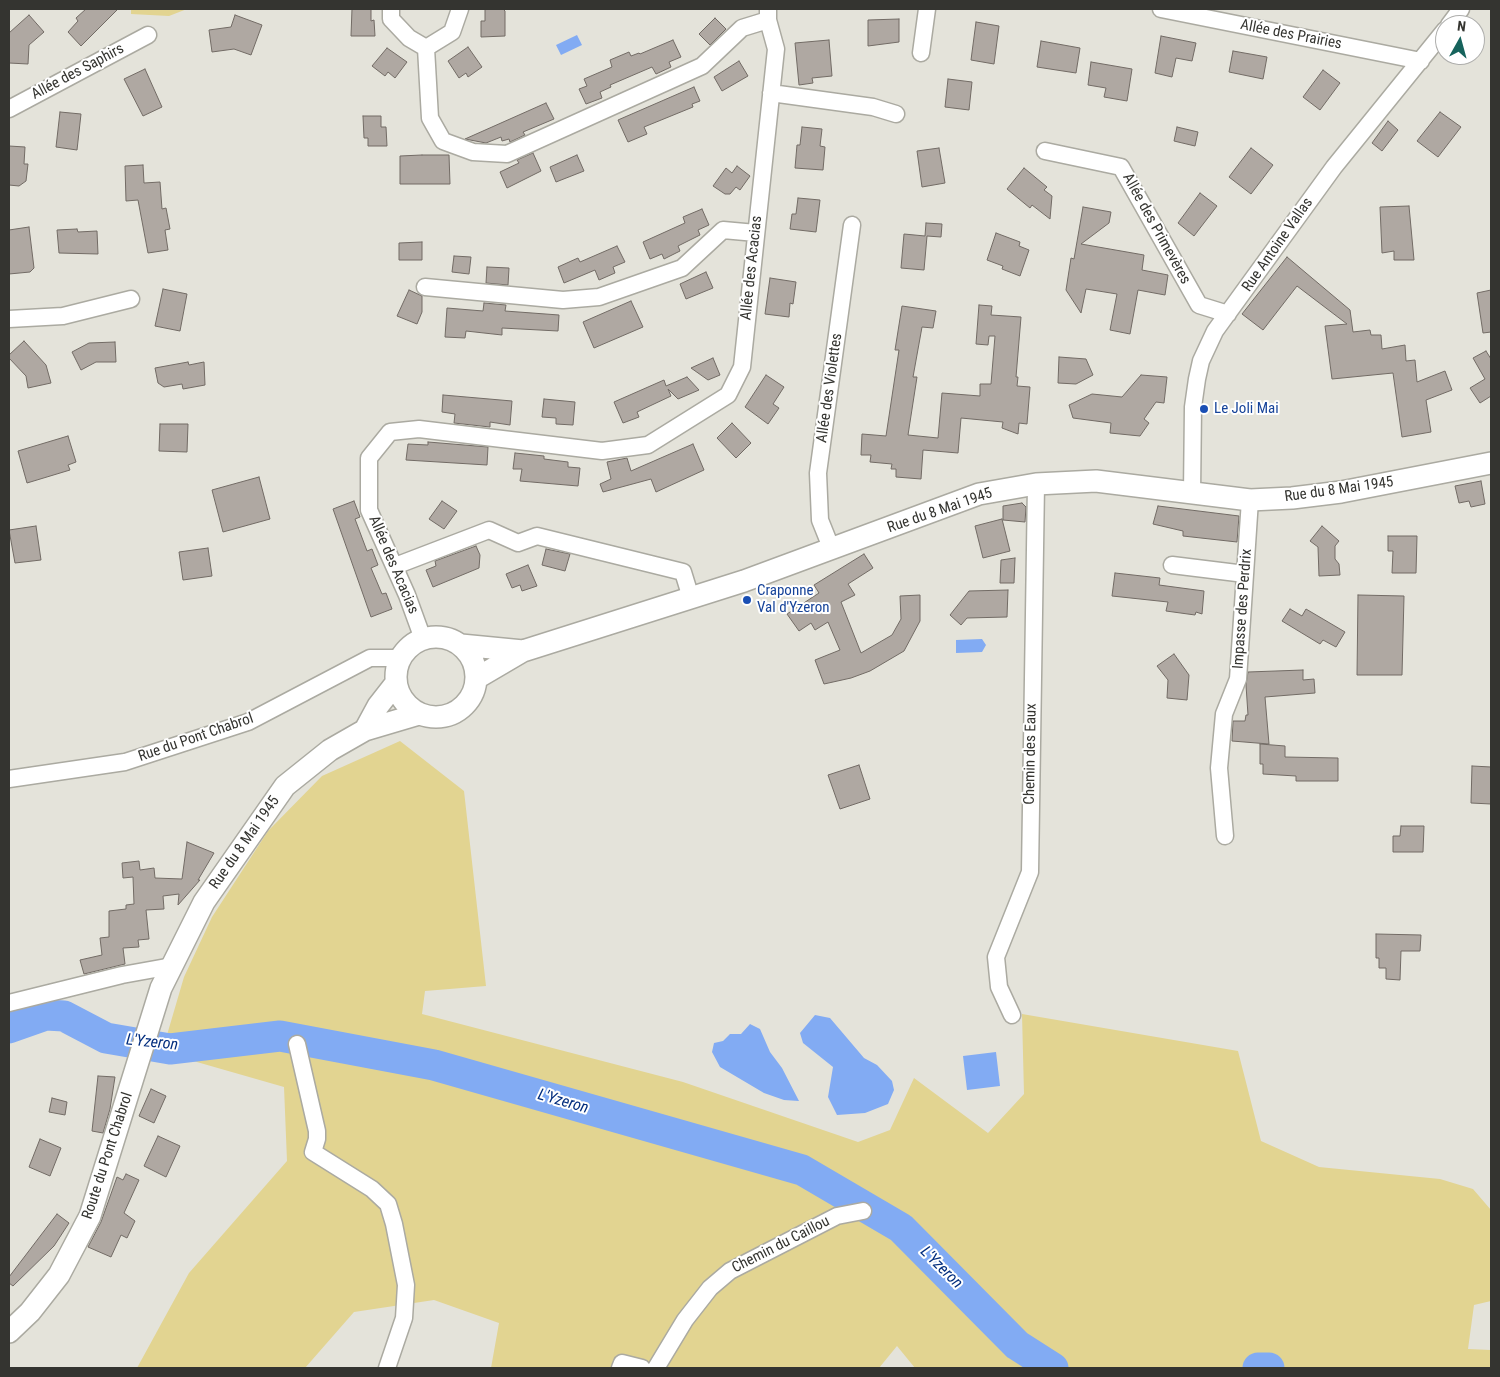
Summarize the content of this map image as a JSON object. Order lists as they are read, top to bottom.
{
  "streets": {
    "main road": ["Rue du 8 Mai 1945", "Route du Pont Chabrol"],
    "street": [
      "Allée des Prairies",
      "Allée des Saphirs",
      "Allée des Primevères",
      "Rue Antoine Vallas",
      "Allée des Acacias",
      "Allée des Violettes",
      "Impasse des Perdrix",
      "Rue du Pont Chabrol",
      "Chemin des Eaux",
      "Chemin du Caillou"
    ]
  },
  "crossings": [
    ["Allée des Prairies", "Rue Antoine Vallas"],
    ["Allée des Primevères", "Rue Antoine Vallas"],
    ["Rue Antoine Vallas", "Rue du 8 Mai 1945"],
    ["Allée des Acacias", "Rue du 8 Mai 1945"],
    ["Allée des Acacias", "Rue du Pont Chabrol"],
    ["Allée des Violettes", "Rue du 8 Mai 1945"],
    ["Rue du 8 Mai 1945", "Impasse des Perdrix"],
    ["Rue du 8 Mai 1945", "Rue du Pont Chabrol"],
    ["Rue du 8 Mai 1945", "Chemin des Eaux"],
    ["Rue du 8 Mai 1945", "Route du Pont Chabrol"]
  ],
  "water": ["L'Yzeron"],
  "places": ["Le Joli Mai", "Craponne Val d'Yzeron"],
  "north": "top"
}
